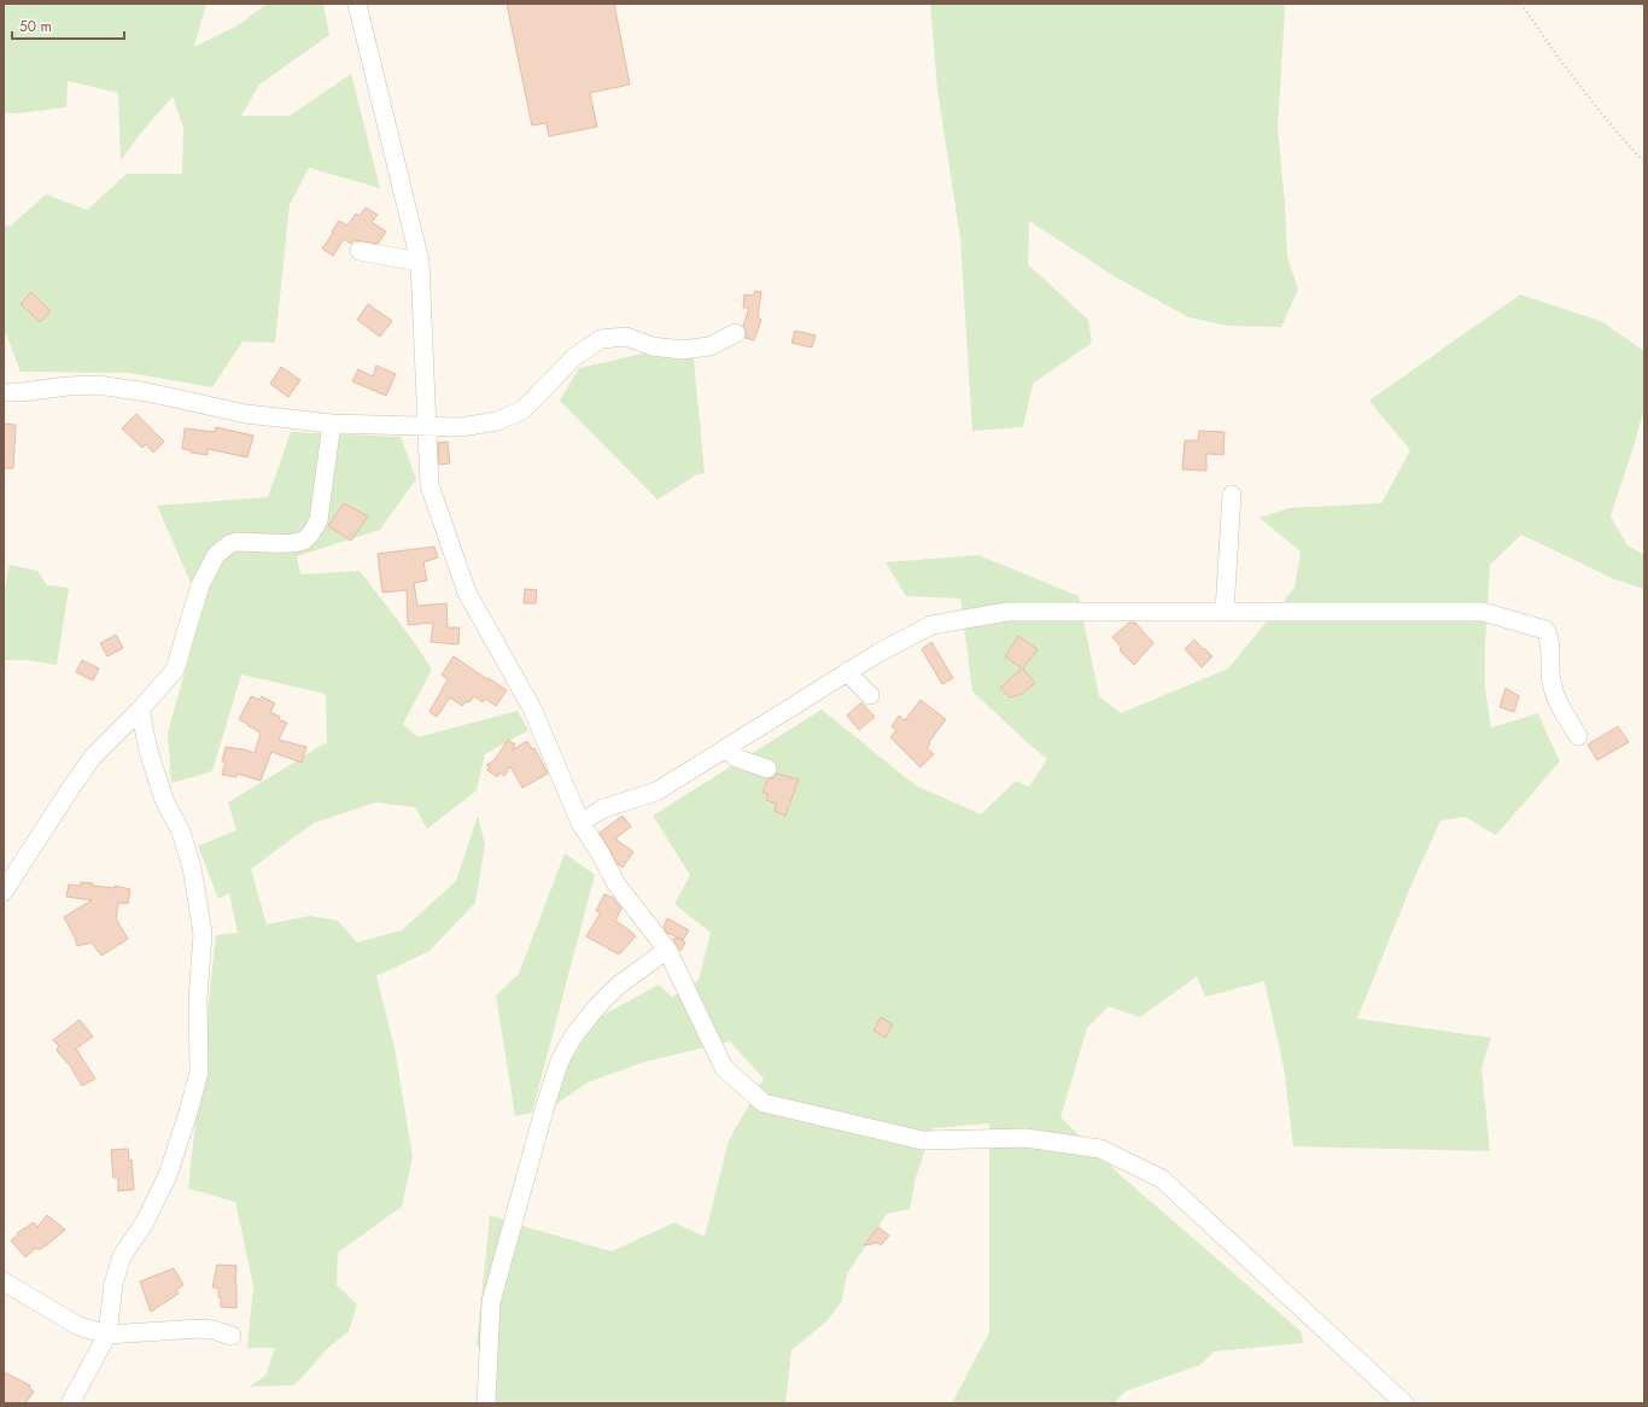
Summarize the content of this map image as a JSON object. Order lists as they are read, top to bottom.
{
  "scale_bar": "50 m"
}
